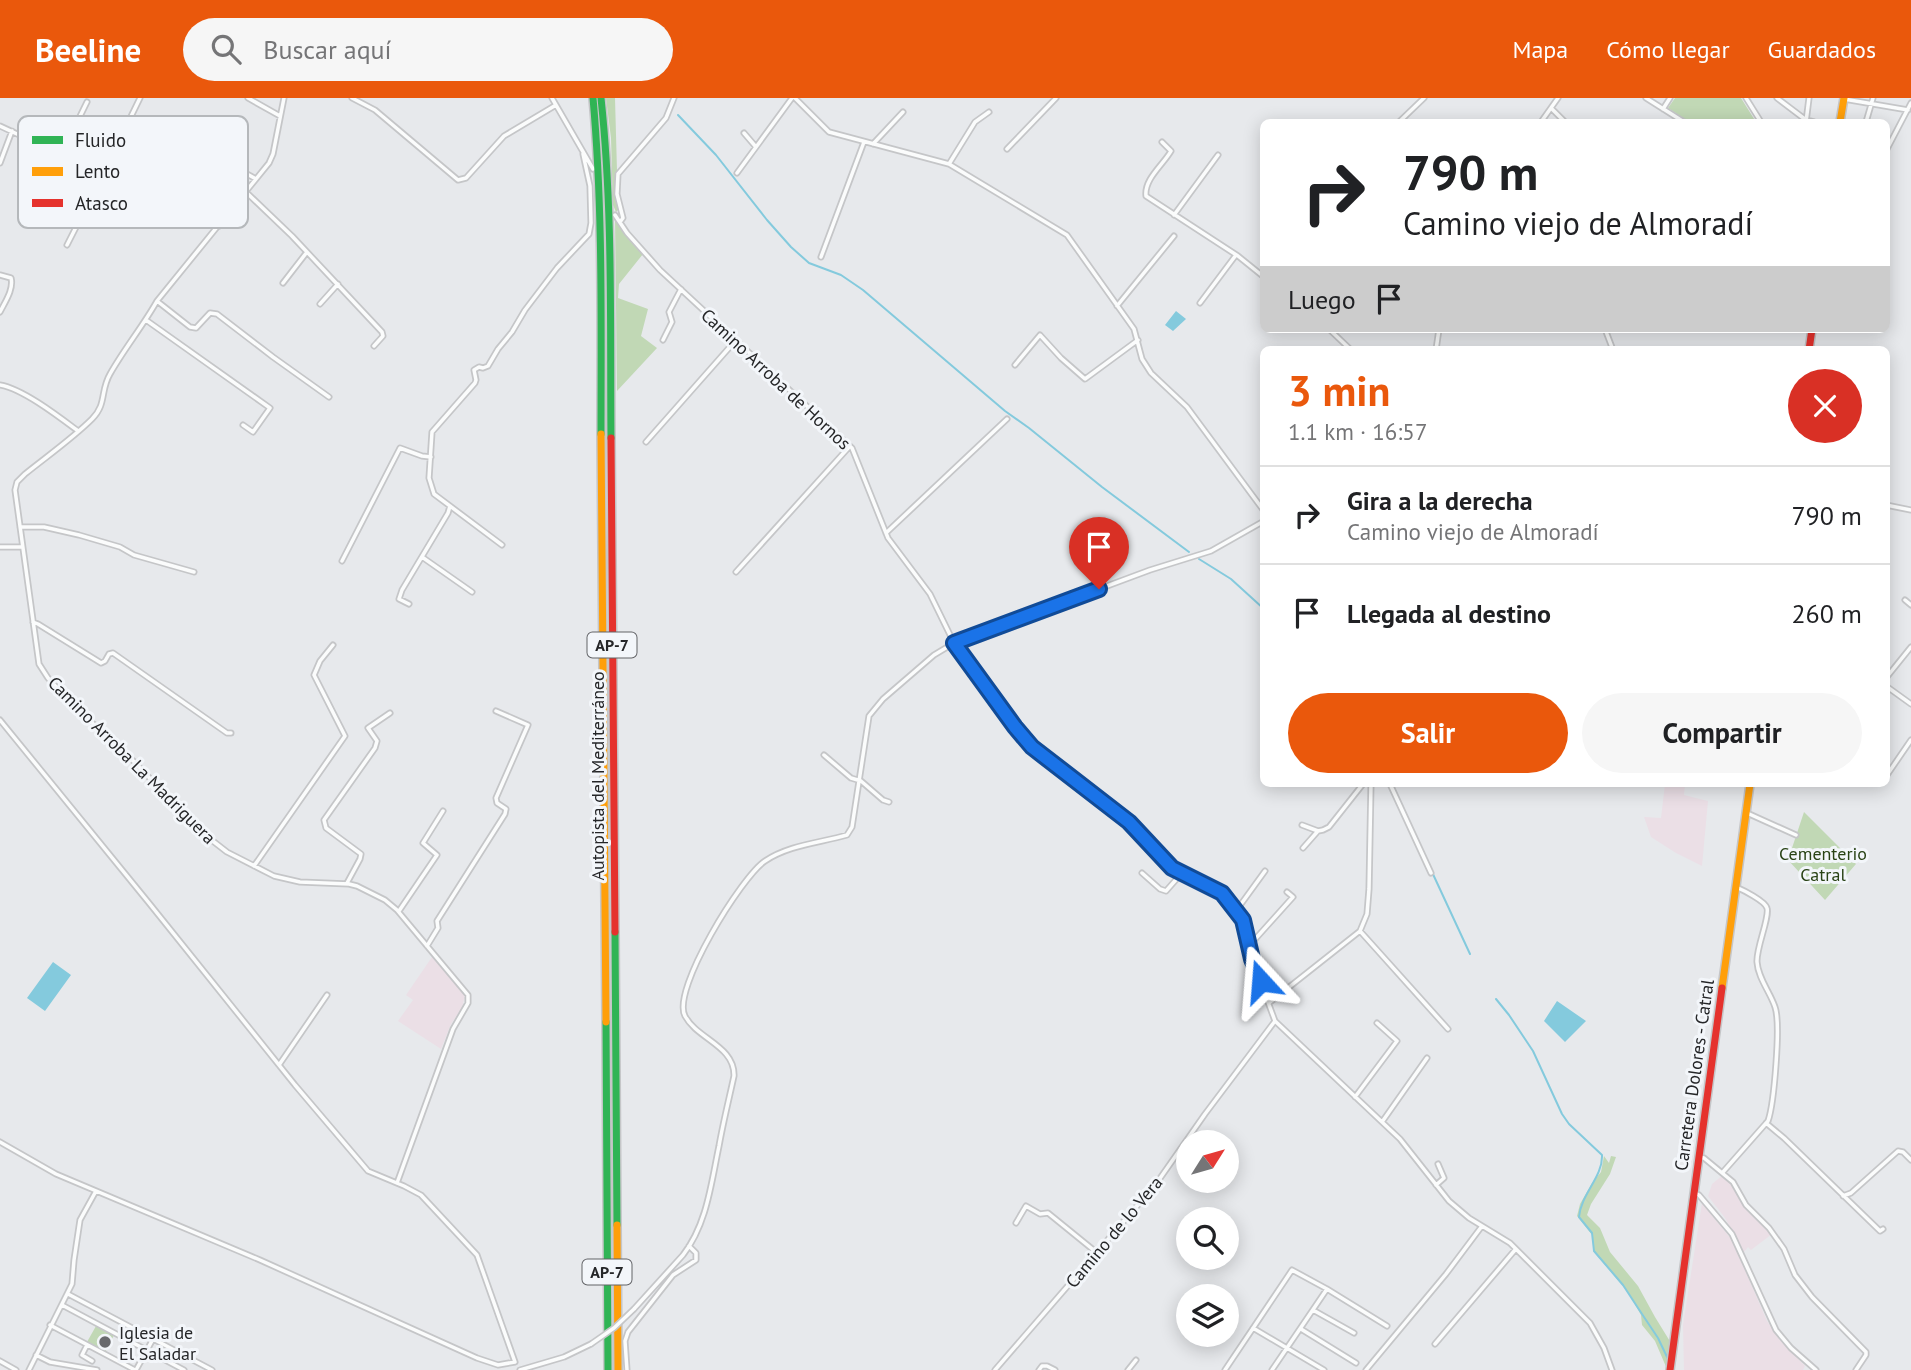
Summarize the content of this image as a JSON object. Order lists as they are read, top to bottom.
{
  "streets": {
    "main road": ["AP-7", "Autopista del Mediterráneo", "Carretera Dolores - Catral"],
    "street": ["Camino Arroba de Hornos", "Camino Arroba La Madriguera", "Camino de lo Vera"]
  },
  "crossings": [
    ["Camino Arroba de Hornos", "Camino de lo Vera"]
  ],
  "parks": ["Cementerio Catral"],
  "places": ["Iglesia de El Saladar"],
  "legend": ["Fluido", "Lento", "Atasco"],
  "north": "top right",
  "page": {
    "header": "Beeline",
    "search": "Buscar aquí",
    "nav": ["Mapa", "Cómo llegar", "Guardados"],
    "turn": ["790 m", "Camino viejo de Almoradí"],
    "then": "Luego",
    "heading": ["3 min", "1.1 km · 16:57"],
    "list": [
      {
        "name": "Gira a la derecha",
        "note": "Camino viejo de Almoradí",
        "value": "790 m"
      },
      {
        "name": "Llegada al destino",
        "value": "260 m"
      }
    ],
    "buttons": ["Salir", "Compartir"]
  }
}
